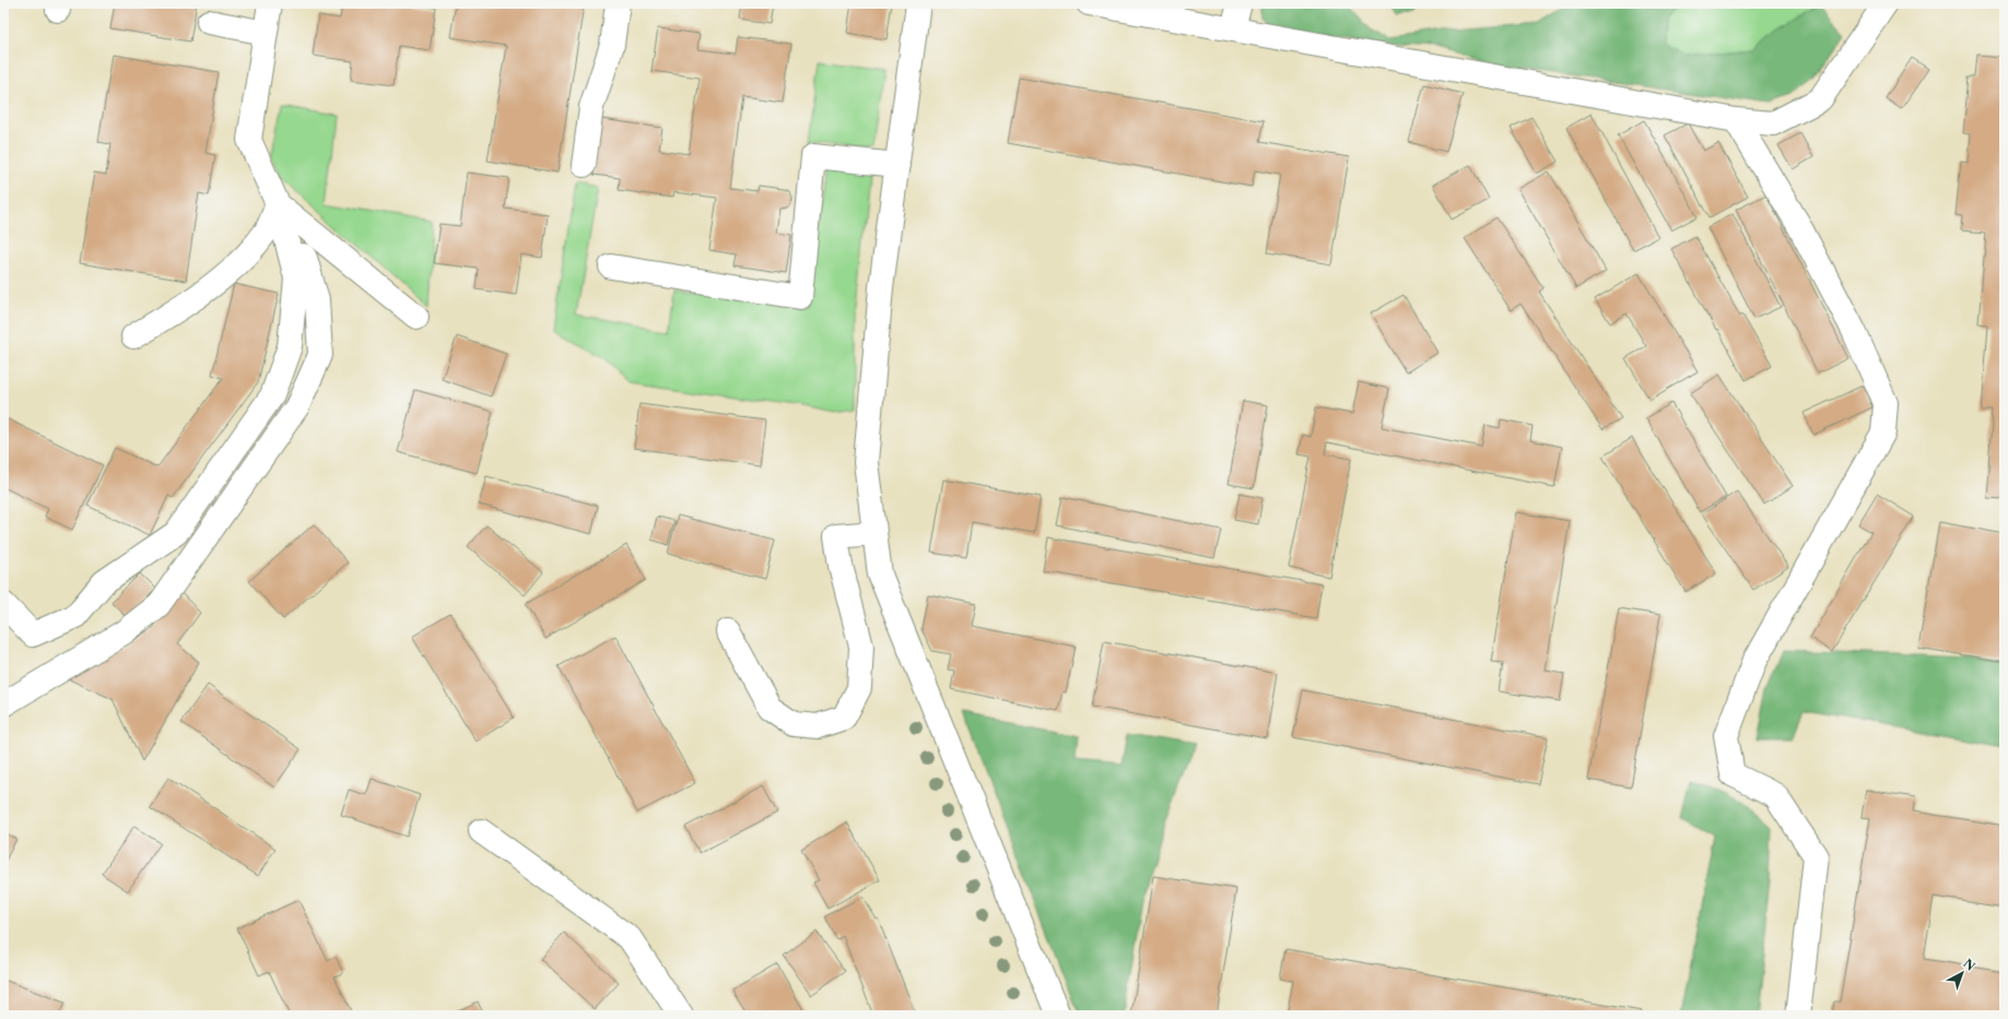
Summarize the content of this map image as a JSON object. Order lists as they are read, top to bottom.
{
  "north": "top right"
}
